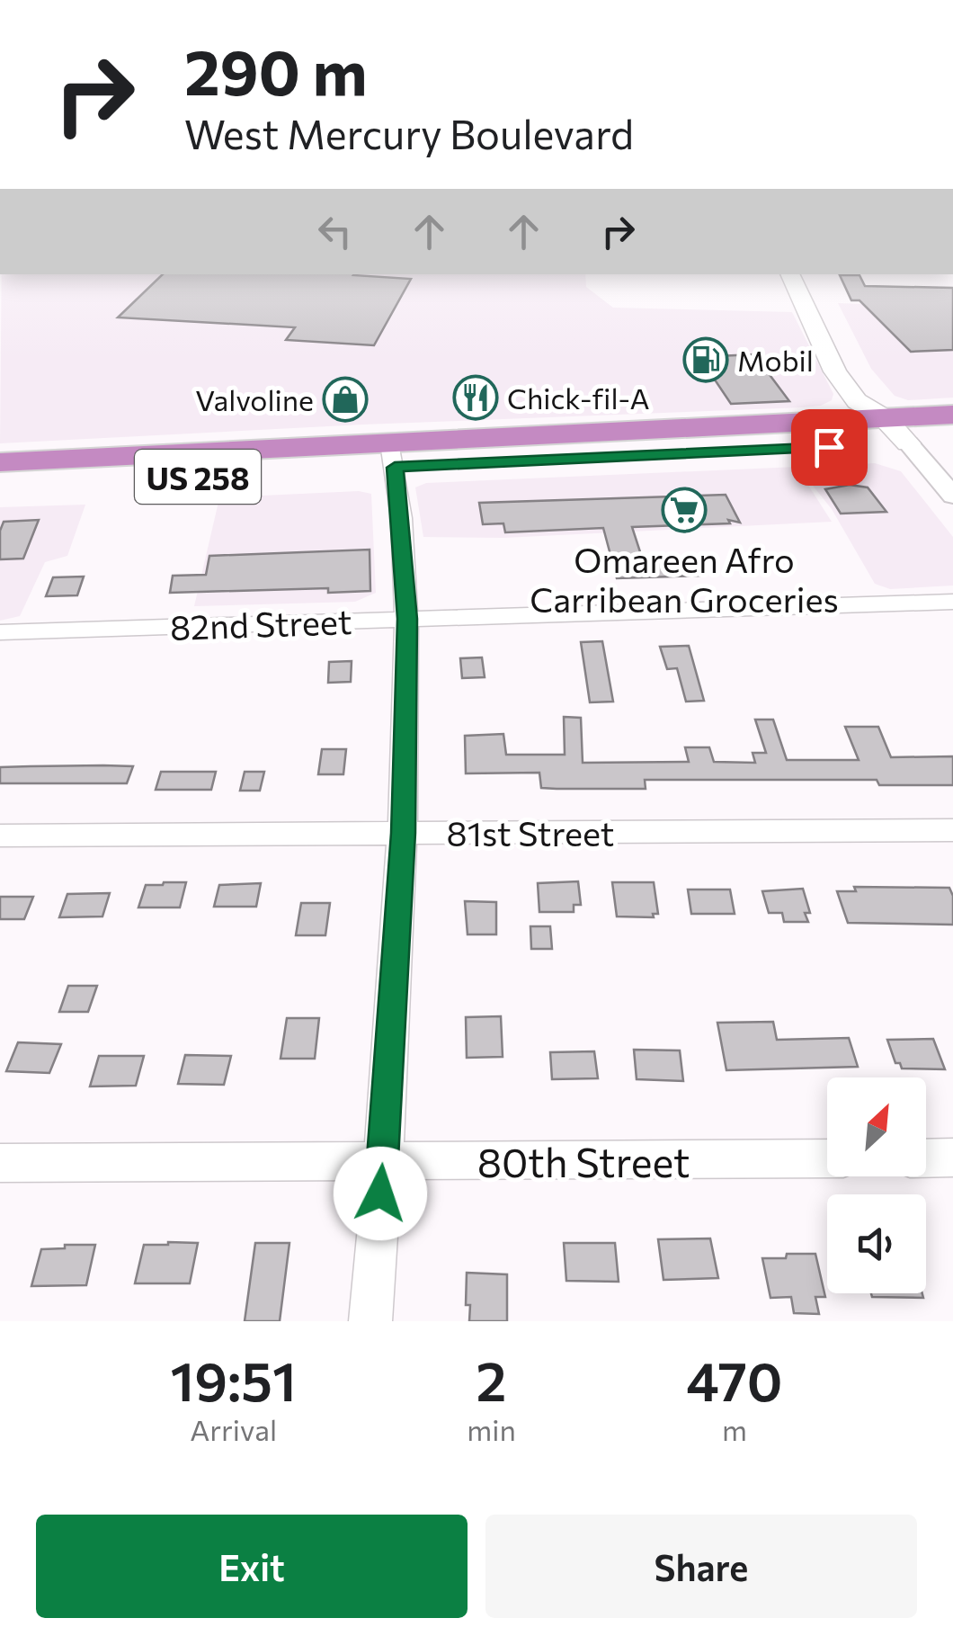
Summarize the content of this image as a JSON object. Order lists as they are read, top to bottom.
{
  "streets": {
    "highway": ["US 258"],
    "street": ["82nd Street", "81st Street", "80th Street"]
  },
  "places": {
    "fuel station": ["Mobil"],
    "restaurant": ["Chick-fil-A"],
    "shop": ["Valvoline"],
    "supermarket": ["Omareen Afro Carribean Groceries"]
  },
  "north": "top right",
  "page": {
    "turn": ["290 m", "West Mercury Boulevard"],
    "eta": [
      "19:51",
      "Arrival",
      "2",
      "min",
      "470",
      "m"
    ],
    "buttons": ["Exit", "Share"]
  }
}
